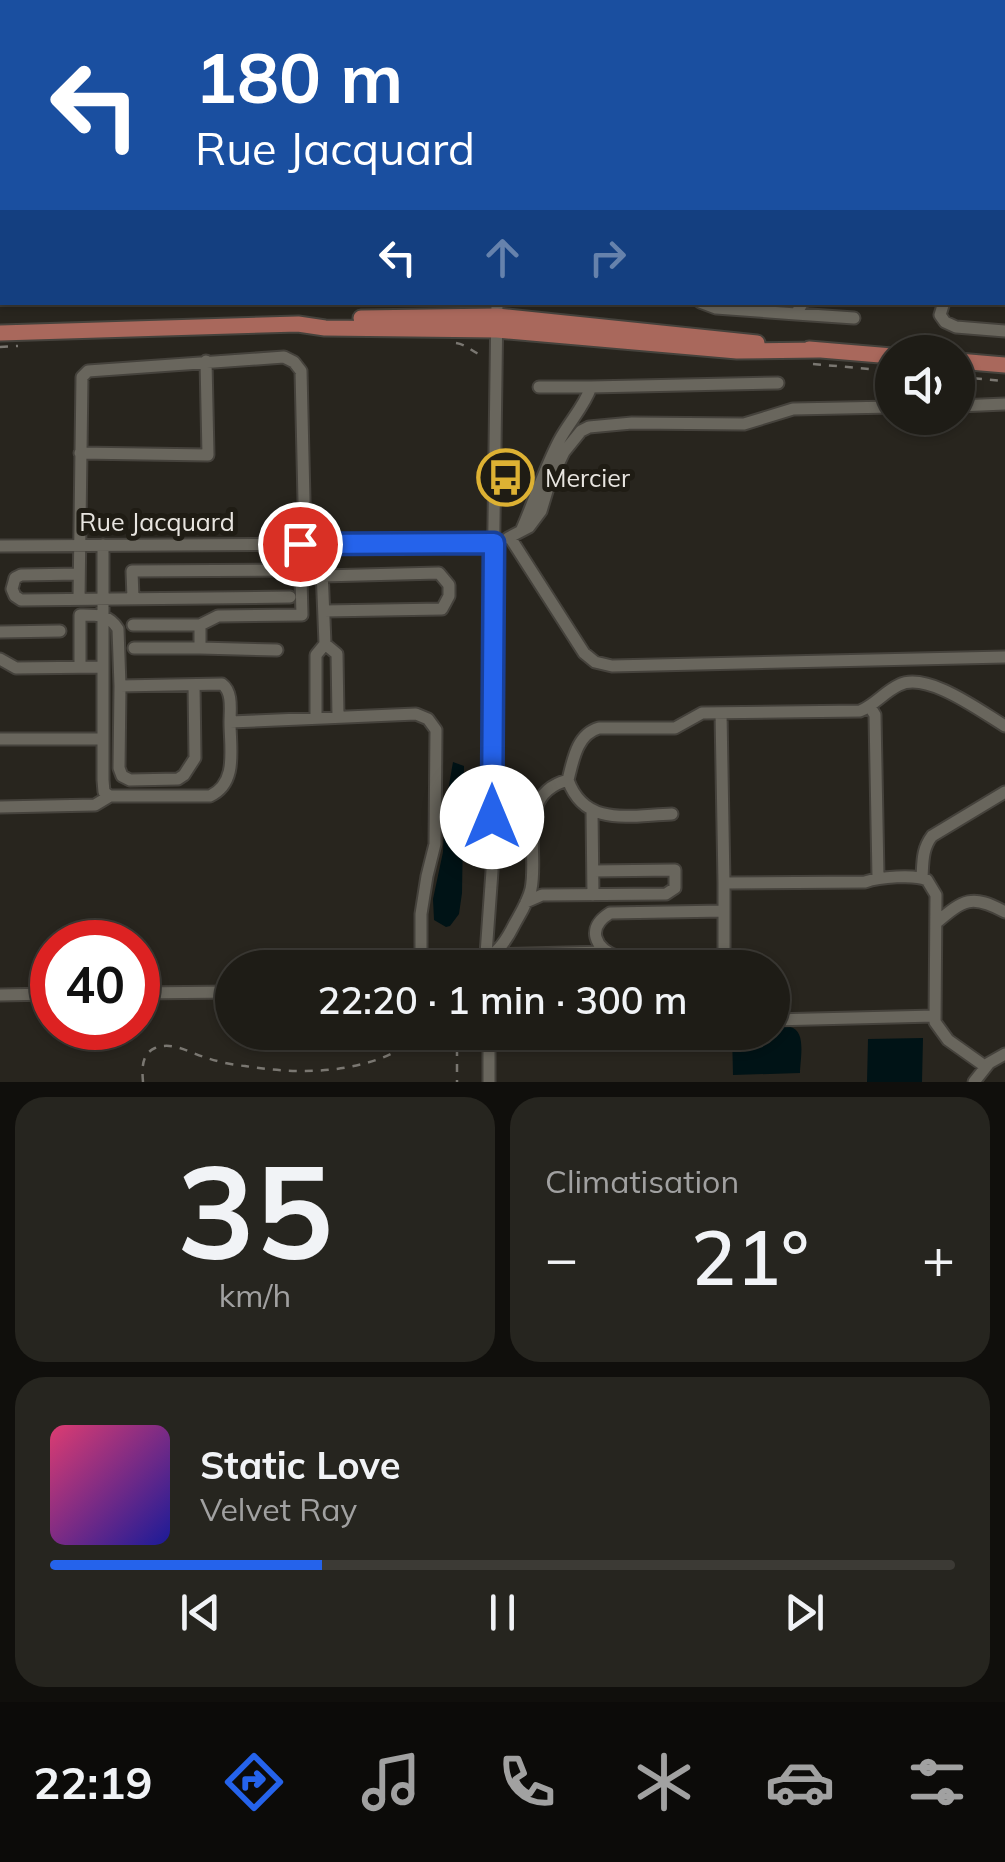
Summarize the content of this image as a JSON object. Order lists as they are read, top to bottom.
{
  "streets": {
    "street": ["Rue Jacquard"]
  },
  "places": {
    "bus stop": ["Mercier"]
  },
  "page": {
    "turn": ["180 m", "Rue Jacquard"],
    "limit": "40",
    "trip": "22:20 · 1 min · 300 m",
    "tile": [
      ["35", "km/h"],
      "Climatisation"
    ],
    "heat": ["−", "21°", "+"],
    "song": ["Static Love", "Velvet Ray"],
    "tabs": "22:19"
  }
}
